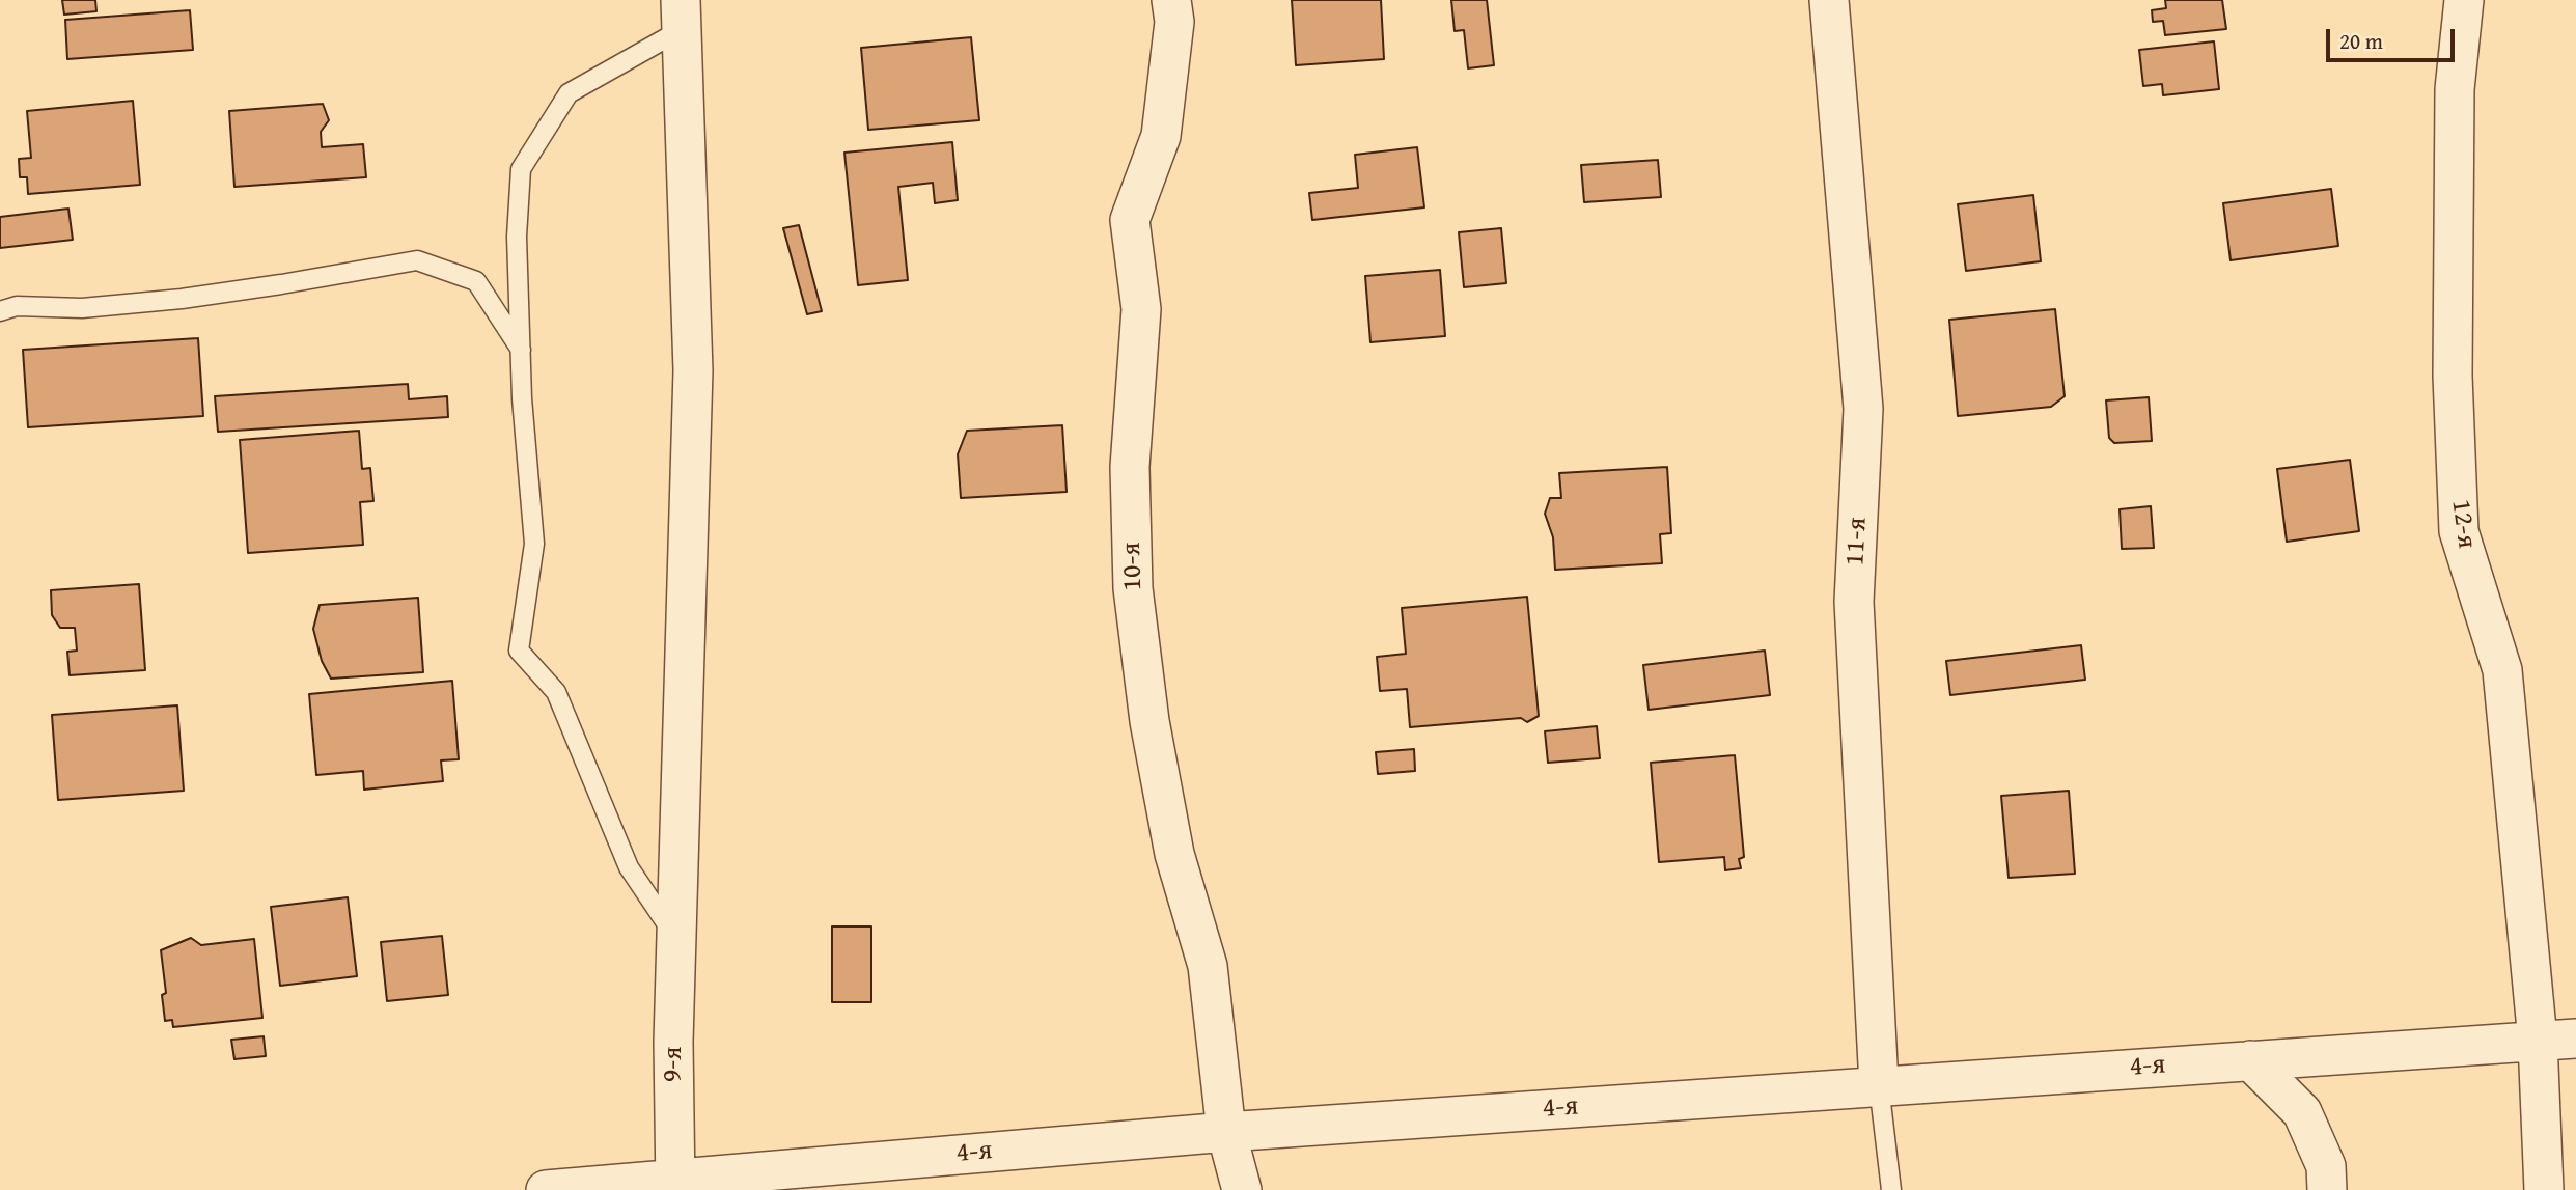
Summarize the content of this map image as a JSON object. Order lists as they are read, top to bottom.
{
  "streets": {
    "street": [
      "12-я",
      "11-я",
      "10-я",
      "9-я",
      "4-я"
    ]
  },
  "crossings": [
    ["12-я", "4-я"],
    ["11-я", "4-я"],
    ["10-я", "4-я"],
    ["9-я", "4-я"]
  ],
  "scale_bar": "20 m"
}
